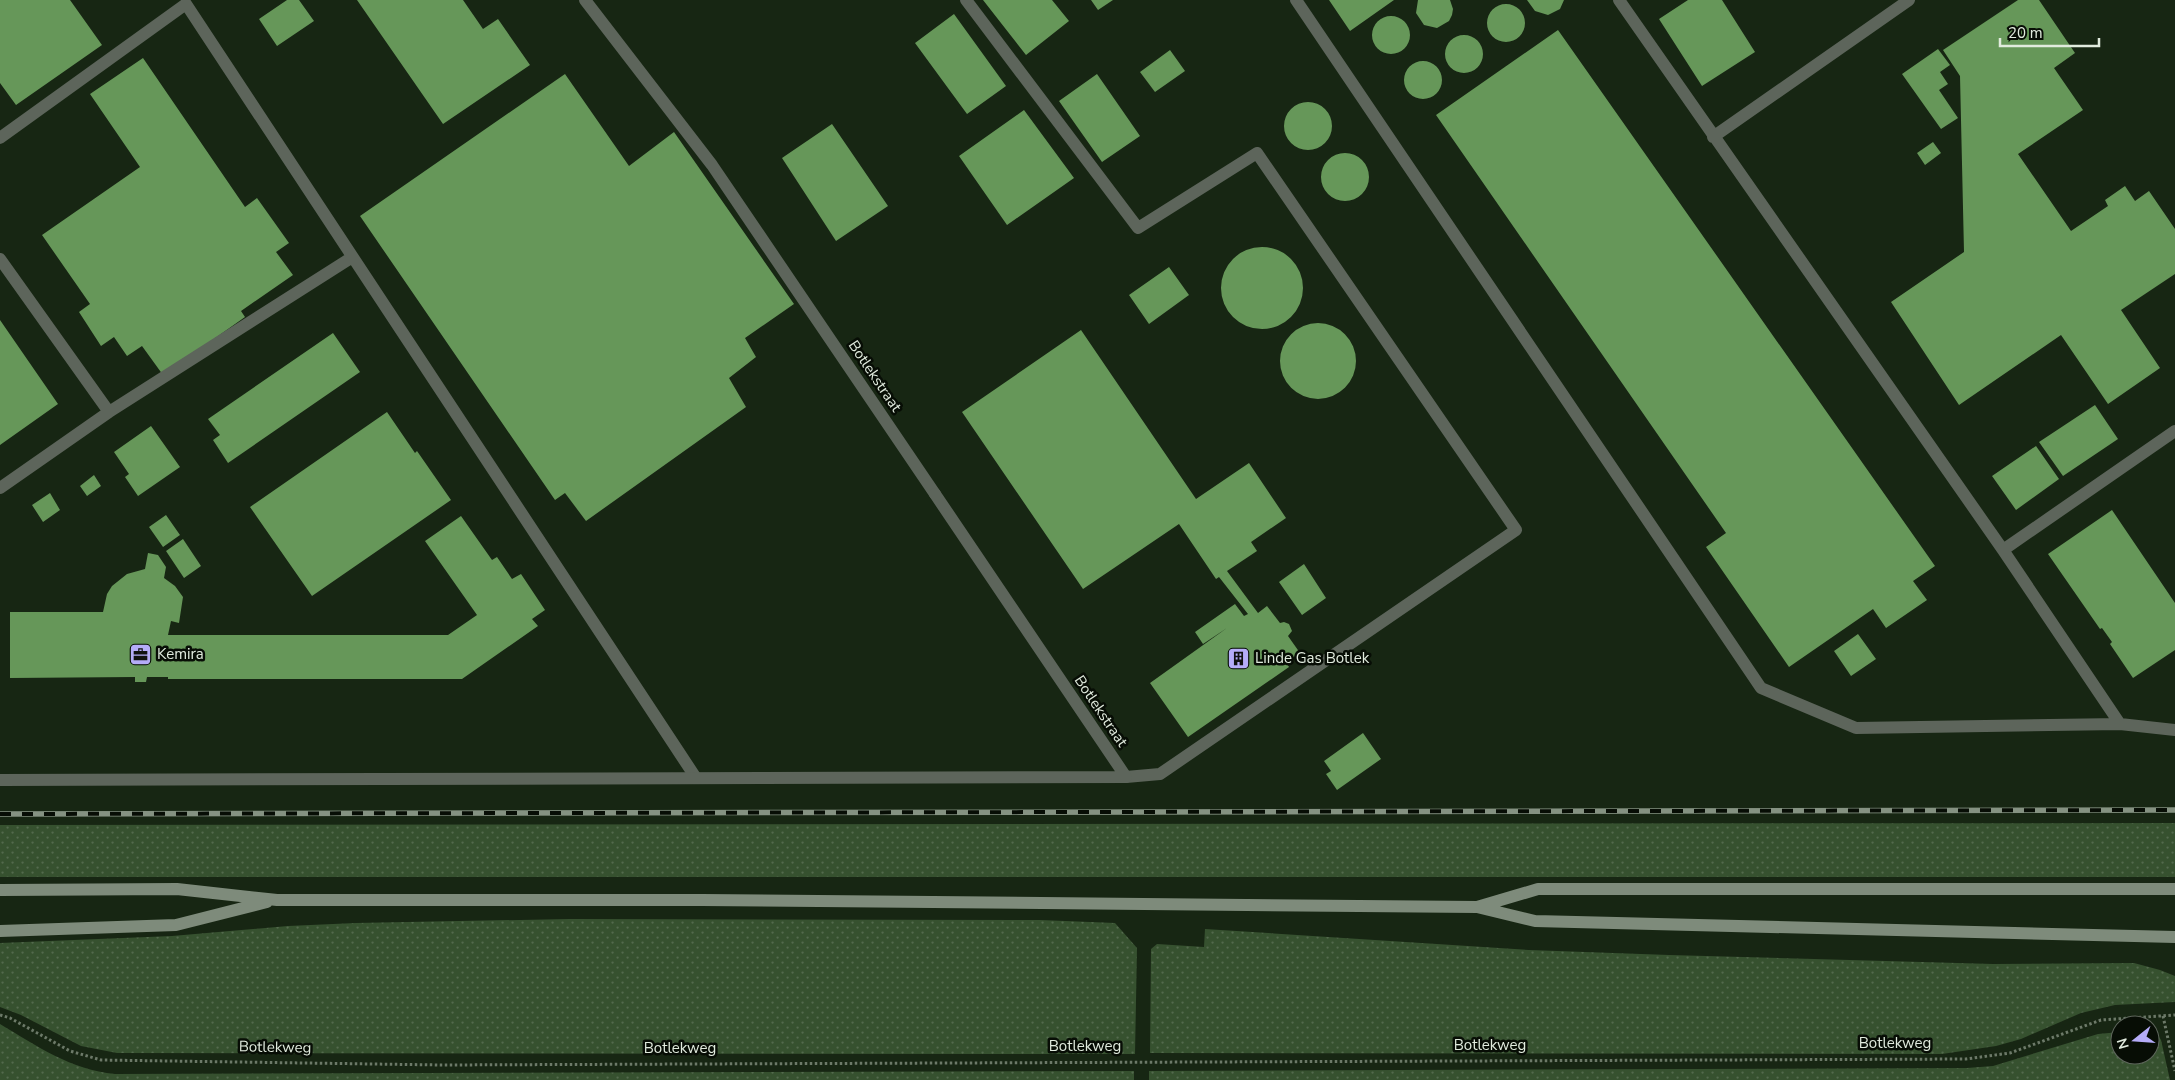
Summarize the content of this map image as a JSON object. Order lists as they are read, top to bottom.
{
  "streets": {
    "street": ["Botlekstraat"],
    "path": ["Botlekweg"]
  },
  "places": {
    "office": ["Kemira"],
    "building": ["Linde Gas Botlek"]
  },
  "scale_bar": "20 m",
  "north": "left"
}
